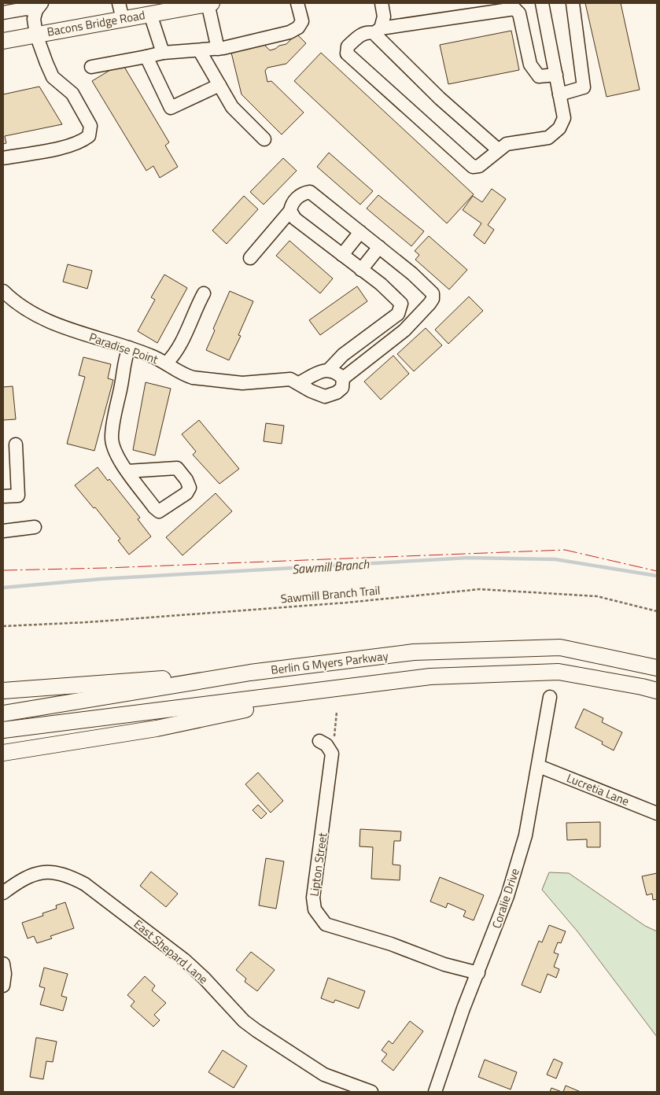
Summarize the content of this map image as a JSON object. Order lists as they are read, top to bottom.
{
  "streets": {
    "main road": ["Bacons Bridge Road", "Berlin G Myers Parkway"],
    "street": [
      "Paradise Point",
      "Lucretia Lane",
      "Lipton Street",
      "Coralie Drive",
      "East Shepard Lane"
    ],
    "path": ["Sawmill Branch Trail"]
  },
  "crossings": [
    ["Lucretia Lane", "Coralie Drive"],
    ["Lipton Street", "Coralie Drive"]
  ],
  "water": ["Sawmill Branch"]
}
